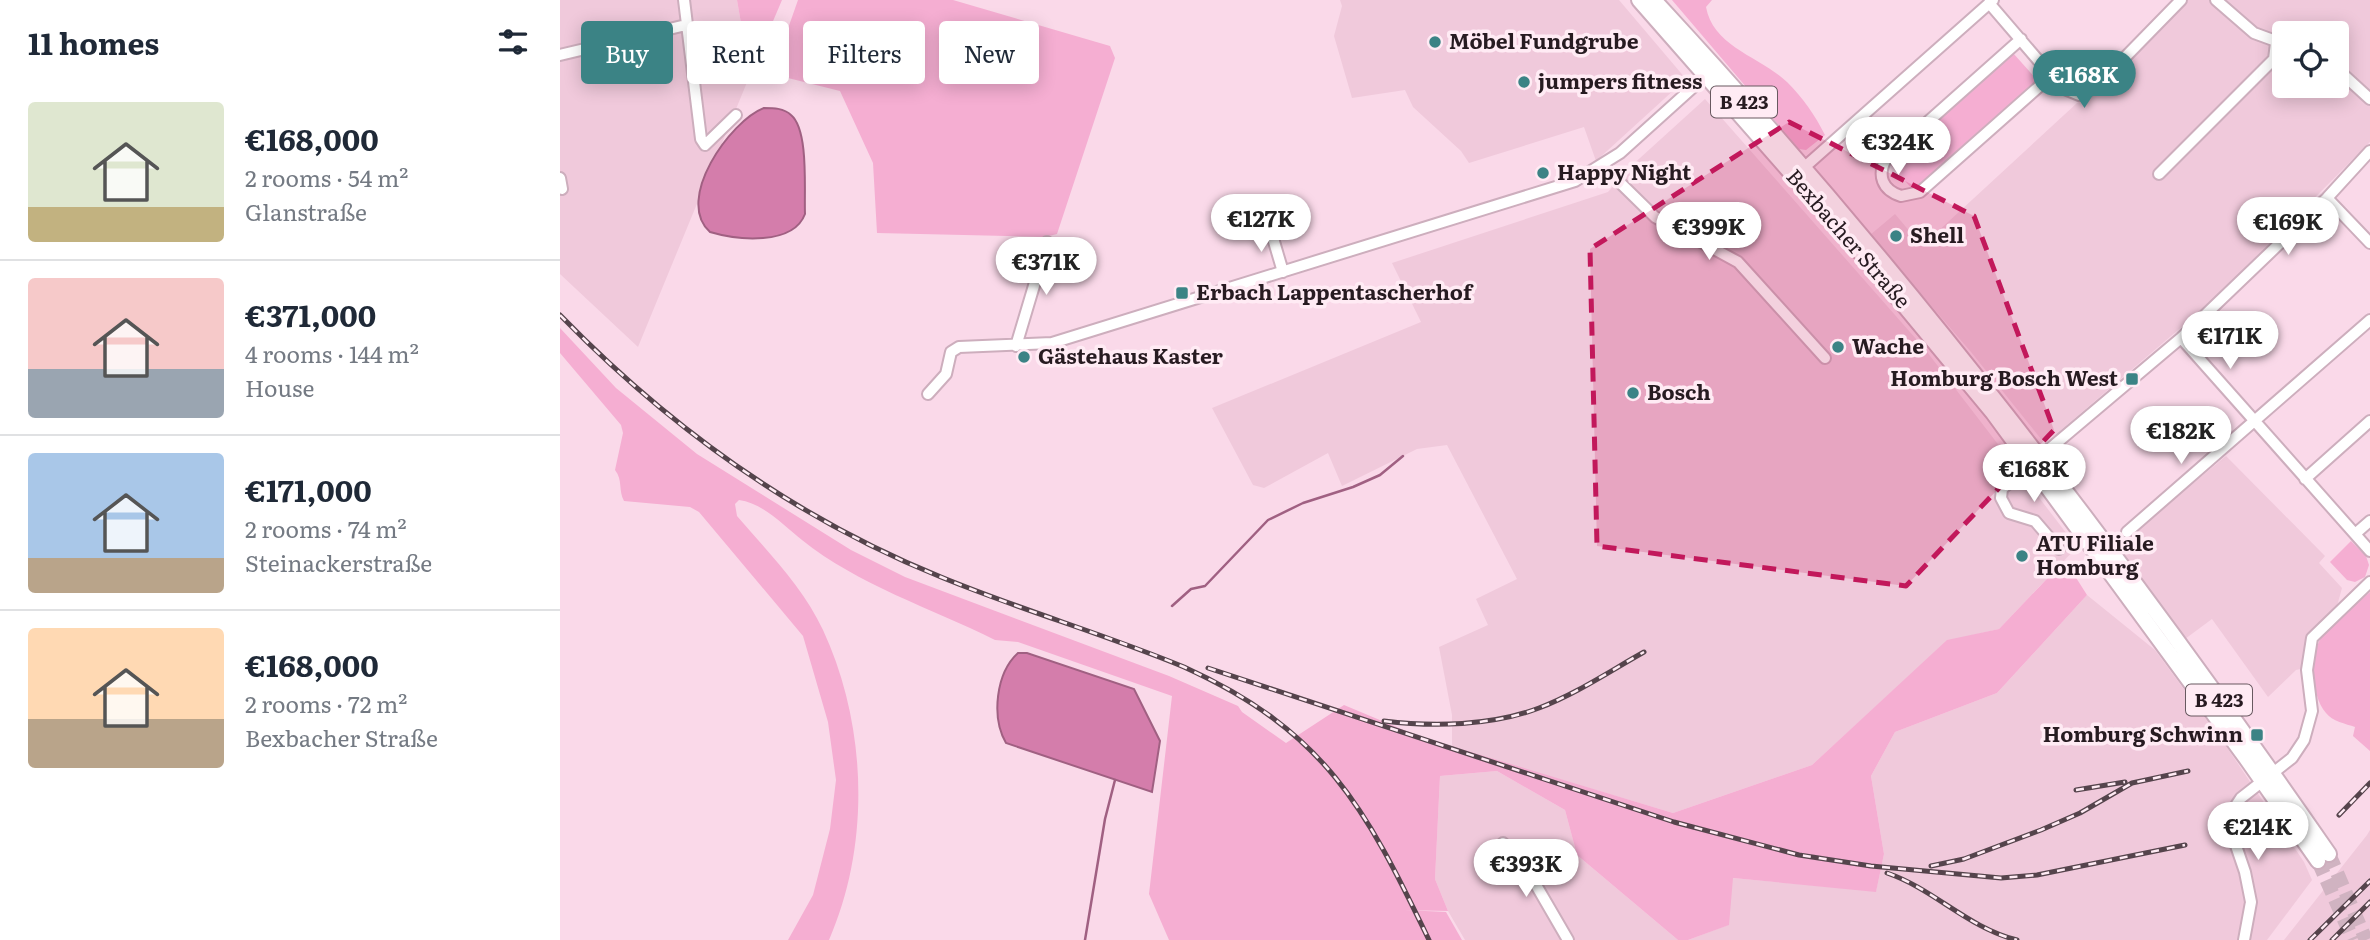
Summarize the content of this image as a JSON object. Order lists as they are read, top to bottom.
{
  "streets": {
    "main road": ["B 423", "Bexbacher Straße"]
  },
  "places": {
    "other": [
      "Möbel Fundgrube",
      "jumpers fitness",
      "Happy Night",
      "Shell",
      "Wache",
      "Gästehaus Kaster",
      "Bosch",
      "ATU Filiale Homburg"
    ],
    "transit": ["Erbach Lappentascherhof", "Homburg Bosch West", "Homburg Schwinn"]
  },
  "page": {
    "heading": "11 homes",
    "chip": [
      "Buy",
      "Rent",
      "Filters",
      "New"
    ],
    "price": [
      "€168K",
      "€324K",
      "€127K",
      "€169K",
      "€399K",
      "€371K",
      "€171K",
      "€182K",
      "€168K",
      "€214K",
      "€393K"
    ],
    "list": [
      {
        "name": "€168,000",
        "note": "2 rooms · 54 m² · Glanstraße"
      },
      {
        "name": "€371,000",
        "note": "4 rooms · 144 m² · House"
      },
      {
        "name": "€171,000",
        "note": "2 rooms · 74 m² · Steinackerstraße"
      },
      {
        "name": "€168,000",
        "note": "2 rooms · 72 m² · Bexbacher Straße"
      }
    ]
  }
}
